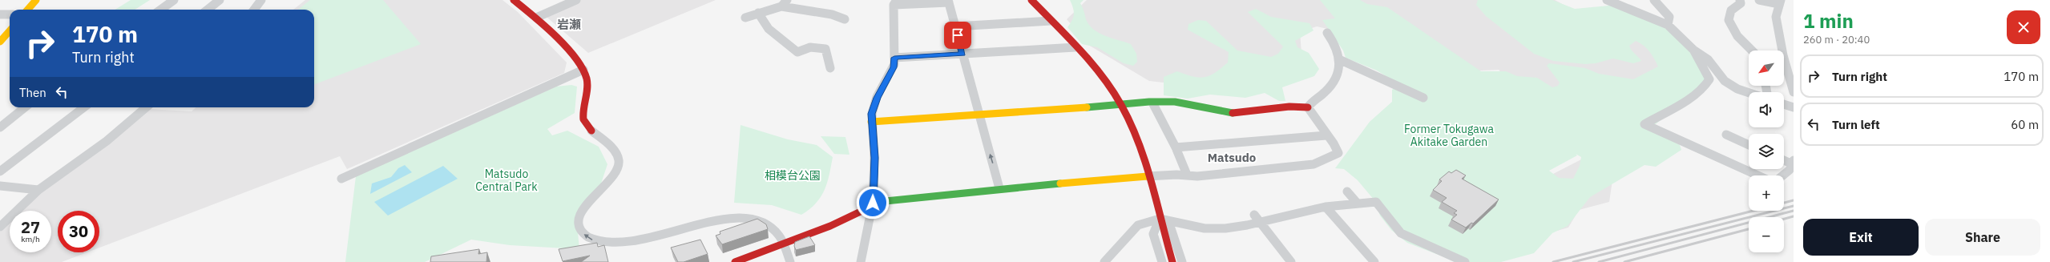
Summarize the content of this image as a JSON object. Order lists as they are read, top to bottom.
{
  "districts": ["岩瀬", "Matsudo"],
  "parks": ["Former Tokugawa Akitake Garden", "Matsudo Central Park", "相模台公園"],
  "north": "bottom left",
  "page": {
    "heading": ["1 min", "260 m · 20:40"],
    "turn": ["170 m", "Turn right"],
    "map_buttons": ["+", "−"],
    "list": [
      {
        "name": "Turn right",
        "value": "170 m"
      },
      {
        "name": "Turn left",
        "value": "60 m"
      }
    ],
    "then": "Then",
    "speed": "27 km/h",
    "limit": "30",
    "buttons": ["Exit", "Share"]
  }
}
